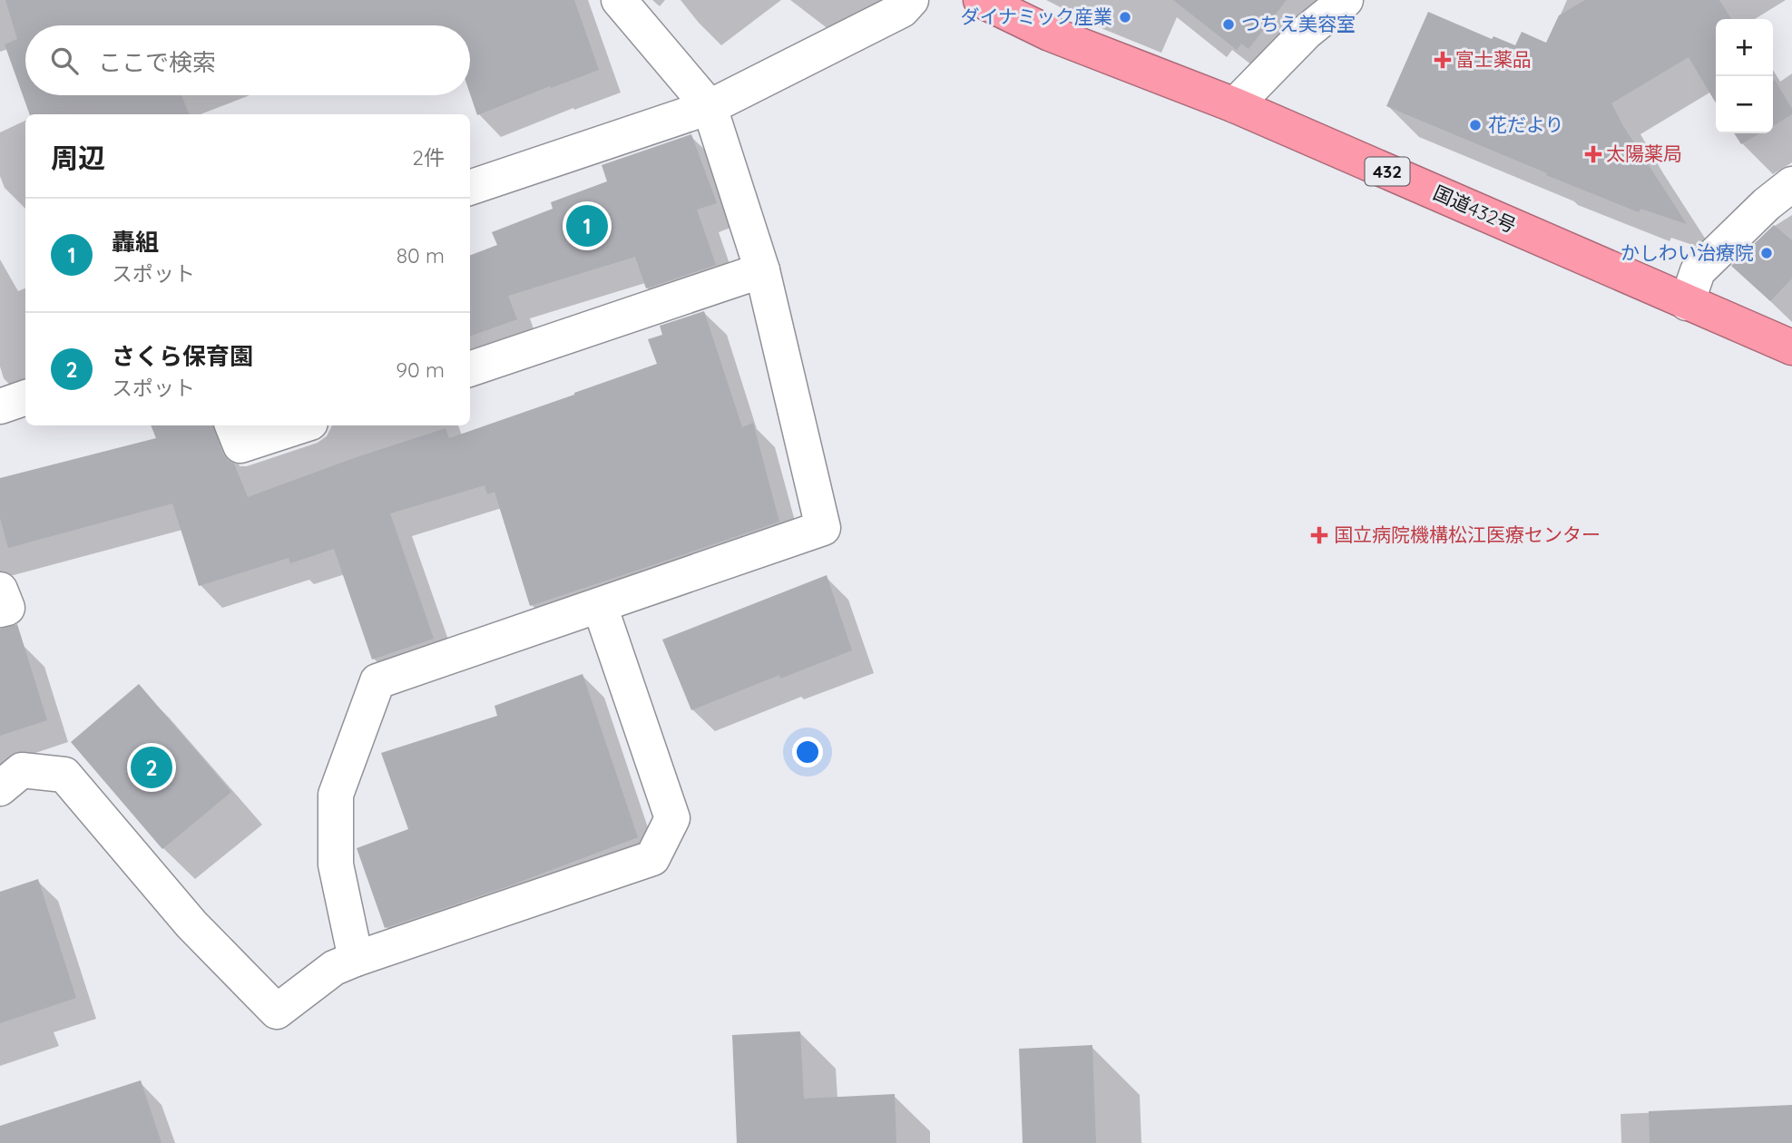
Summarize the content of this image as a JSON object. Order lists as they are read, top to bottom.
{
  "streets": {
    "highway": ["432", "国道432号"]
  },
  "places": {
    "other": [
      "ダイナミック産業",
      "つちえ美容室",
      "花だより",
      "かしわい治療院"
    ],
    "health": ["富士薬品", "太陽薬局", "国立病院機構松江医療センター"]
  },
  "page": {
    "map_buttons": ["+", "−"],
    "search": "ここで検索",
    "heading": ["周辺", "2件"],
    "list": [
      {
        "mark": "1",
        "name": "轟組",
        "note": "スポット",
        "value": "80 m"
      },
      {
        "mark": "2",
        "name": "さくら保育園",
        "note": "スポット",
        "value": "90 m"
      }
    ],
    "pins": ["1", "2"]
  }
}
